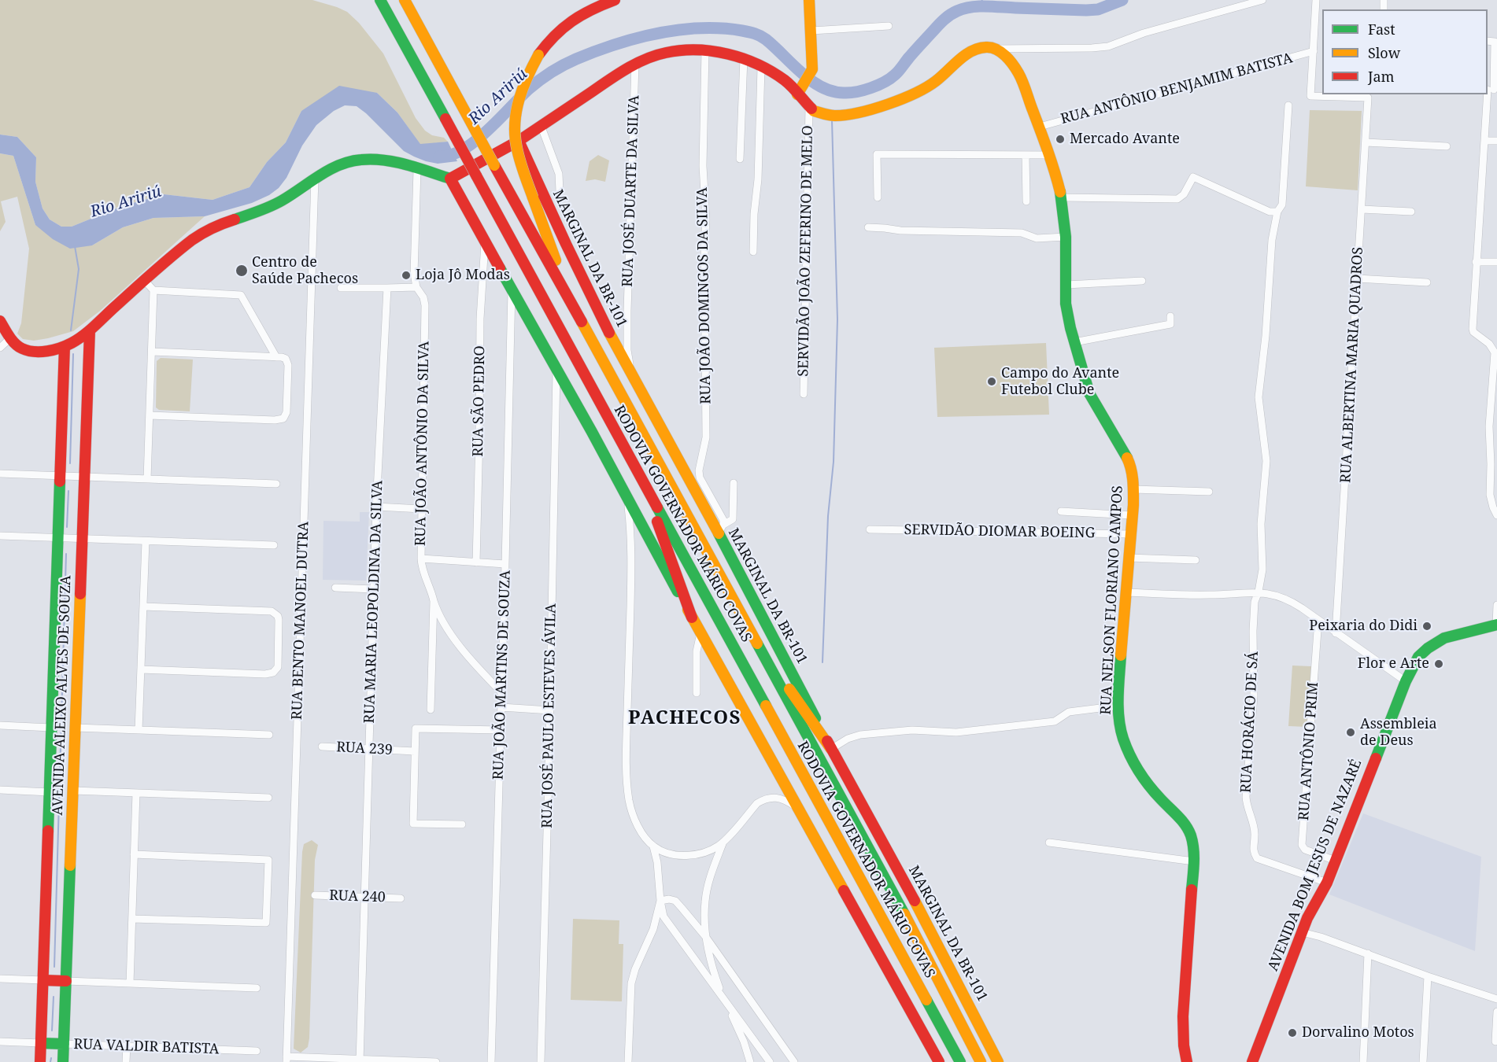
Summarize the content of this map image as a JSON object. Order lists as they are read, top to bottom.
{
  "streets": {
    "main road": [
      "MARGINAL DA BR-101",
      "RODOVIA GOVERNADOR MÁRIO COVAS",
      "RUA NELSON FLORIANO CAMPOS",
      "AVENIDA ALEIXO ALVES DE SOUZA",
      "AVENIDA BOM JESUS DE NAZARÉ"
    ],
    "street": [
      "RUA ANTÔNIO BENJAMIM BATISTA",
      "RUA JOSÉ DUARTE DA SILVA",
      "SERVIDÃO JOÃO ZEFERINO DE MELO",
      "RUA JOÃO DOMINGOS DA SILVA",
      "RUA ALBERTINA MARIA QUADROS",
      "RUA SÃO PEDRO",
      "RUA JOÃO ANTÔNIO DA SILVA",
      "SERVIDÃO DIOMAR BOEING",
      "RUA MARIA LEOPOLDINA DA SILVA",
      "RUA BENTO MANOEL DUTRA",
      "RUA JOÃO MARTINS DE SOUZA",
      "RUA JOSÉ PAULO ESTEVES ÁVILA",
      "RUA HORÁCIO DE SÁ",
      "RUA 239",
      "RUA ANTÔNIO PRIM",
      "RUA 240",
      "RUA VALDIR BATISTA"
    ]
  },
  "crossings": [
    ["RUA ANTÔNIO BENJAMIM BATISTA", "RUA ALBERTINA MARIA QUADROS"],
    ["RUA ANTÔNIO BENJAMIM BATISTA", "RUA NELSON FLORIANO CAMPOS"],
    ["RUA JOSÉ DUARTE DA SILVA", "MARGINAL DA BR-101"],
    ["MARGINAL DA BR-101", "RUA JOÃO DOMINGOS DA SILVA"],
    ["RUA JOÃO ANTÔNIO DA SILVA", "RUA JOÃO MARTINS DE SOUZA"],
    ["SERVIDÃO DIOMAR BOEING", "RUA NELSON FLORIANO CAMPOS"],
    ["RUA MARIA LEOPOLDINA DA SILVA", "RUA 239"],
    ["RUA MARIA LEOPOLDINA DA SILVA", "RUA 240"],
    ["AVENIDA ALEIXO ALVES DE SOUZA", "RUA VALDIR BATISTA"],
    ["RUA HORÁCIO DE SÁ", "AVENIDA BOM JESUS DE NAZARÉ"],
    ["RUA ANTÔNIO PRIM", "AVENIDA BOM JESUS DE NAZARÉ"]
  ],
  "districts": ["PACHECOS"],
  "water": ["Rio Aririú"],
  "places": [
    "Mercado Avante",
    "Centro de Saúde Pachecos",
    "Loja Jô Modas",
    "Campo do Avante Futebol Clube",
    "Peixaria do Didi",
    "Flor e Arte",
    "Assembleia de Deus",
    "Dorvalino Motos"
  ],
  "legend": ["Fast", "Slow", "Jam"]
}
